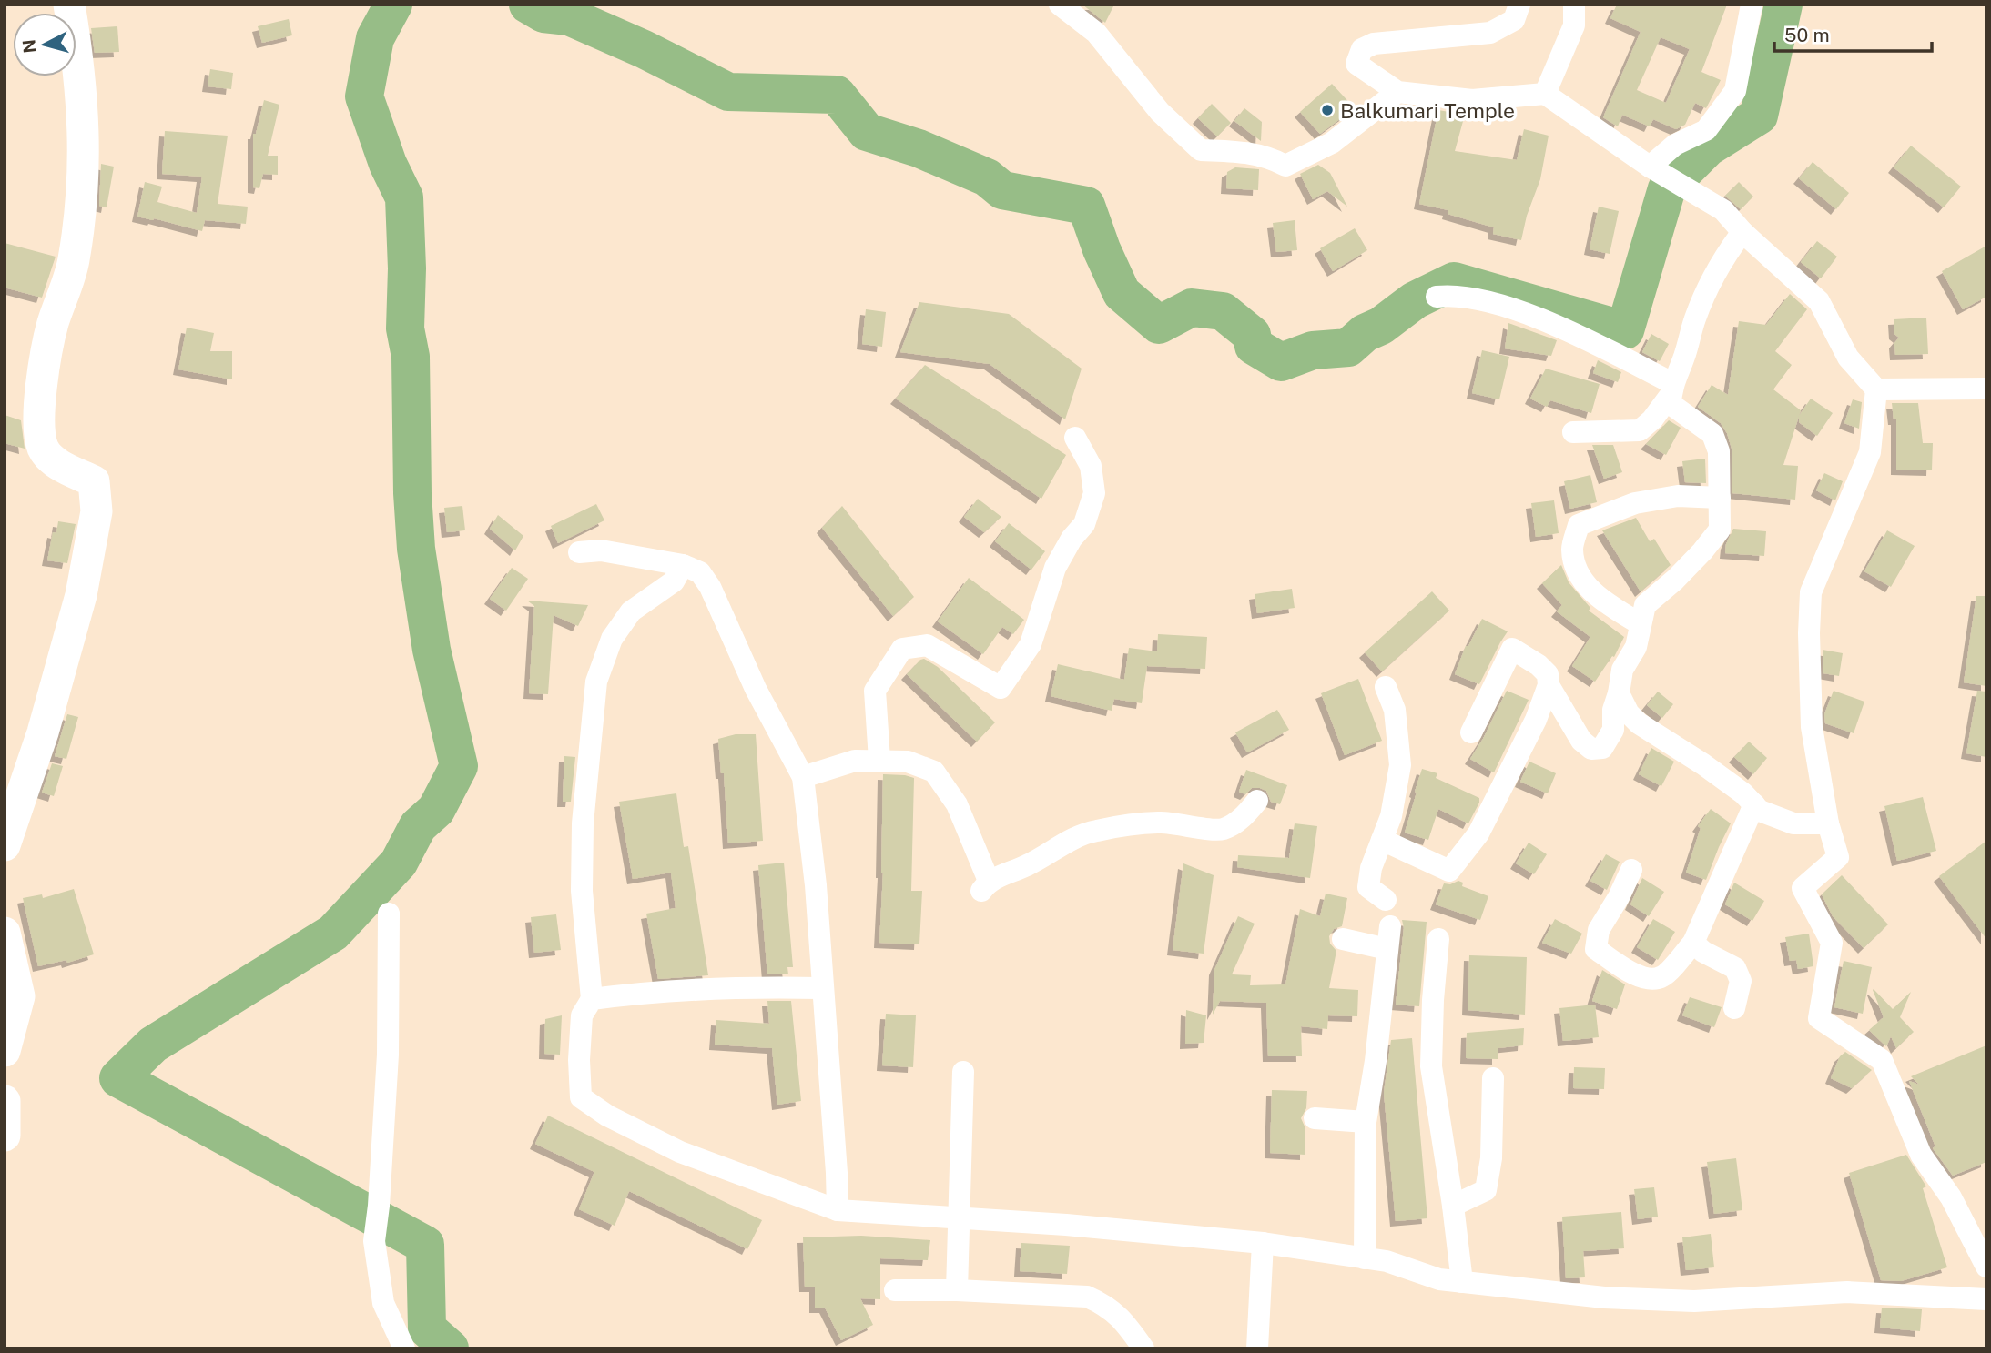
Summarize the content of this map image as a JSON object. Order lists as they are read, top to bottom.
{
  "places": ["Balkumari Temple"],
  "scale_bar": "50 m",
  "north": "left"
}
